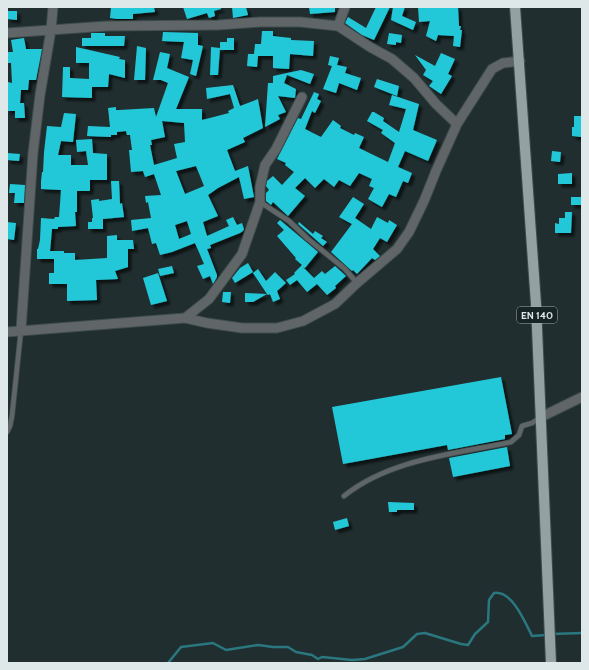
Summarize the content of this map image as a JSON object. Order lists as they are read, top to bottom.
{
  "streets": {
    "main road": ["EN 140"]
  }
}
